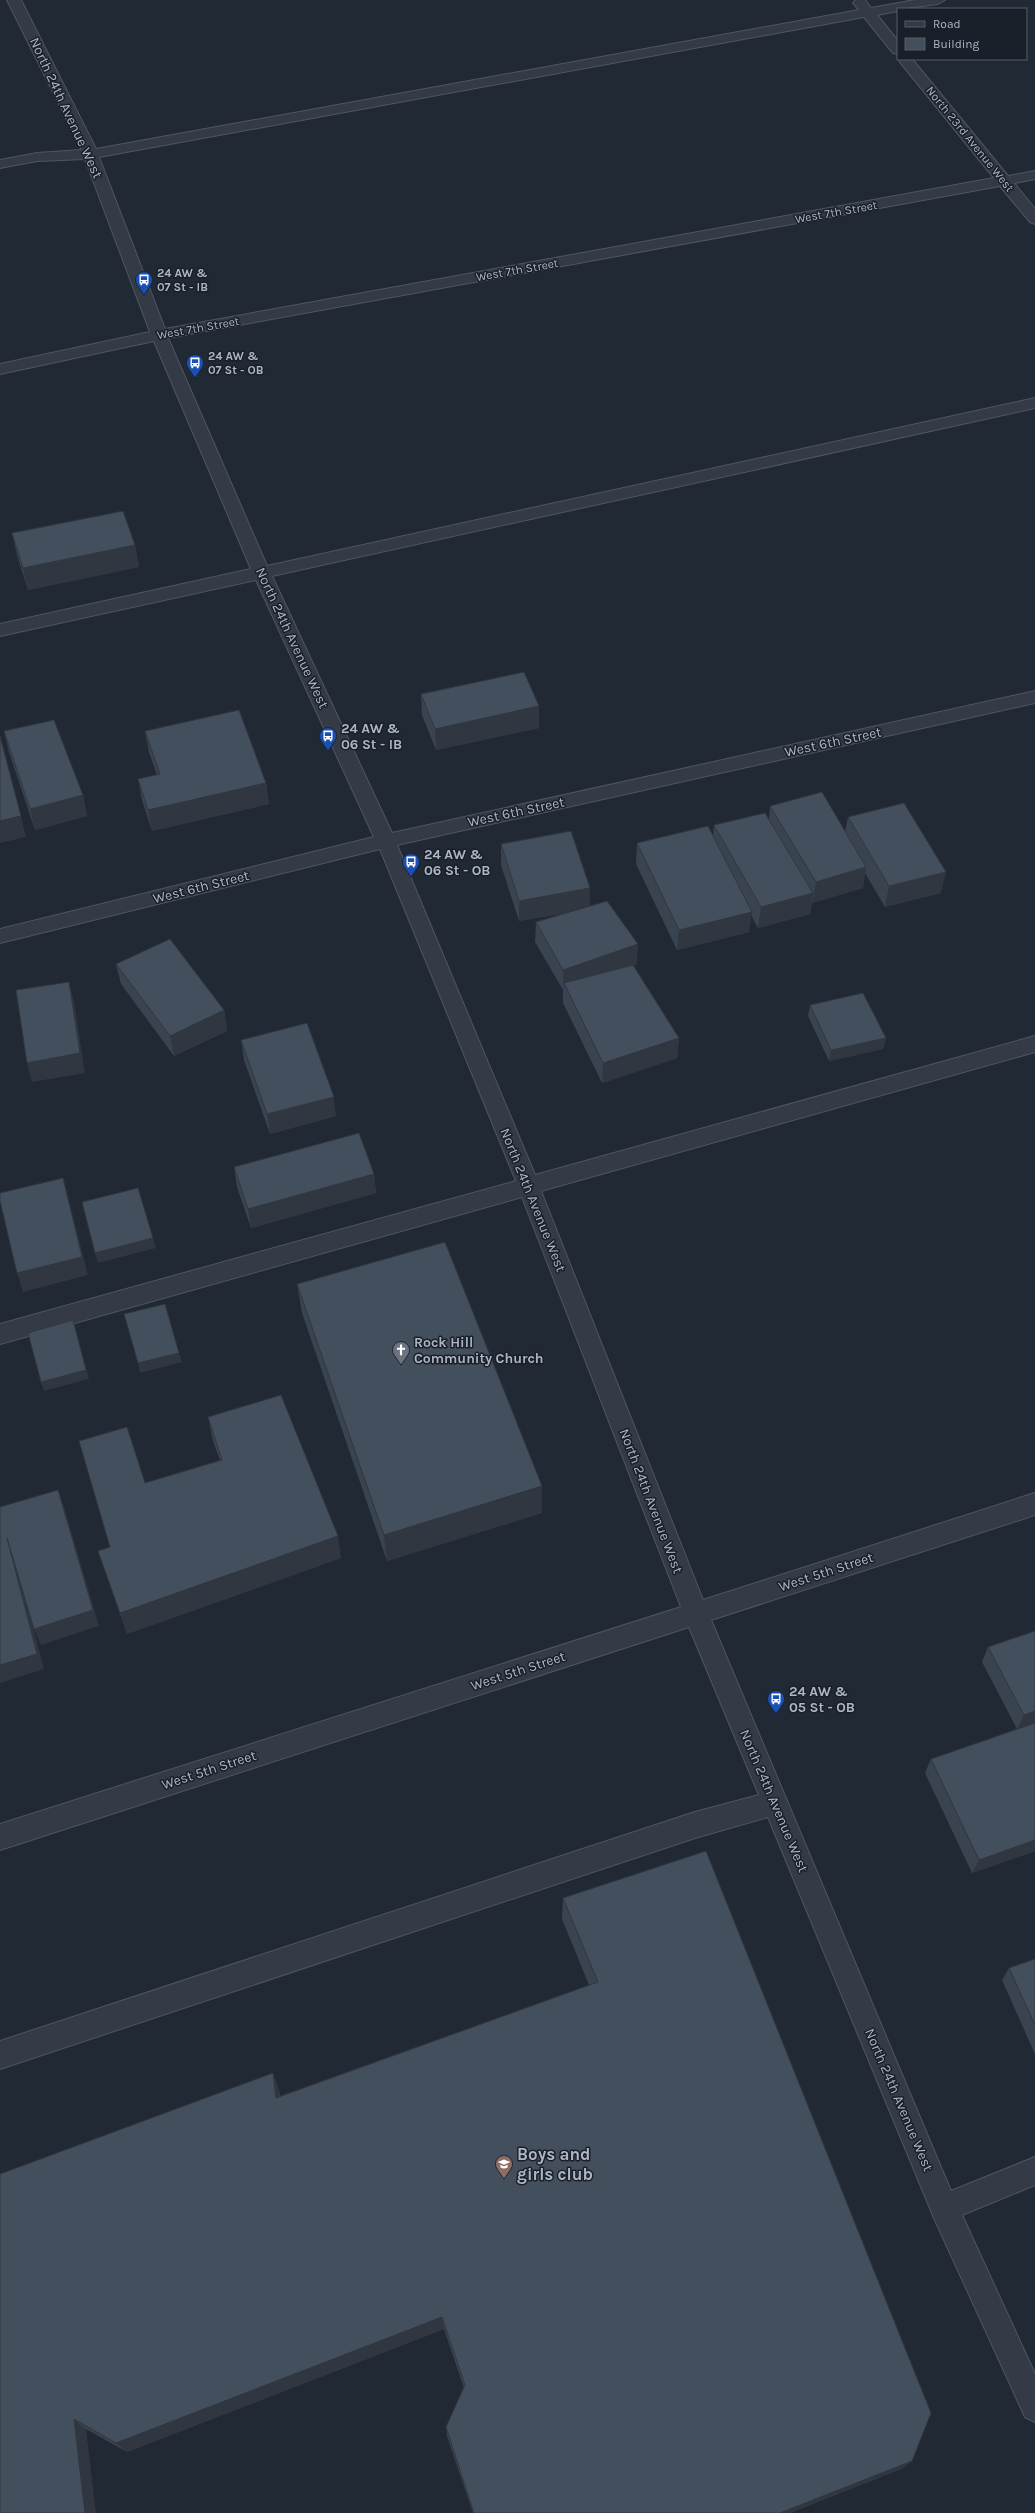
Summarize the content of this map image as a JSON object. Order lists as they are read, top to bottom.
{
  "streets": {
    "street": [
      "North 24th Avenue West",
      "North 23rd Avenue West",
      "West 7th Street",
      "West 6th Street",
      "West 5th Street"
    ]
  },
  "crossings": [
    ["North 24th Avenue West", "West 7th Street"],
    ["North 24th Avenue West", "West 6th Street"],
    ["North 24th Avenue West", "West 5th Street"],
    ["North 23rd Avenue West", "West 7th Street"]
  ],
  "places": {
    "bus stop": [
      "24 AW & 07 St - IB",
      "24 AW & 07 St - OB",
      "24 AW & 06 St - IB",
      "24 AW & 06 St - OB",
      "24 AW & 05 St - OB"
    ],
    "church": ["Rock Hill Community Church"],
    "school or university": ["Boys and girls club"]
  },
  "legend": ["Road", "Building"]
}
